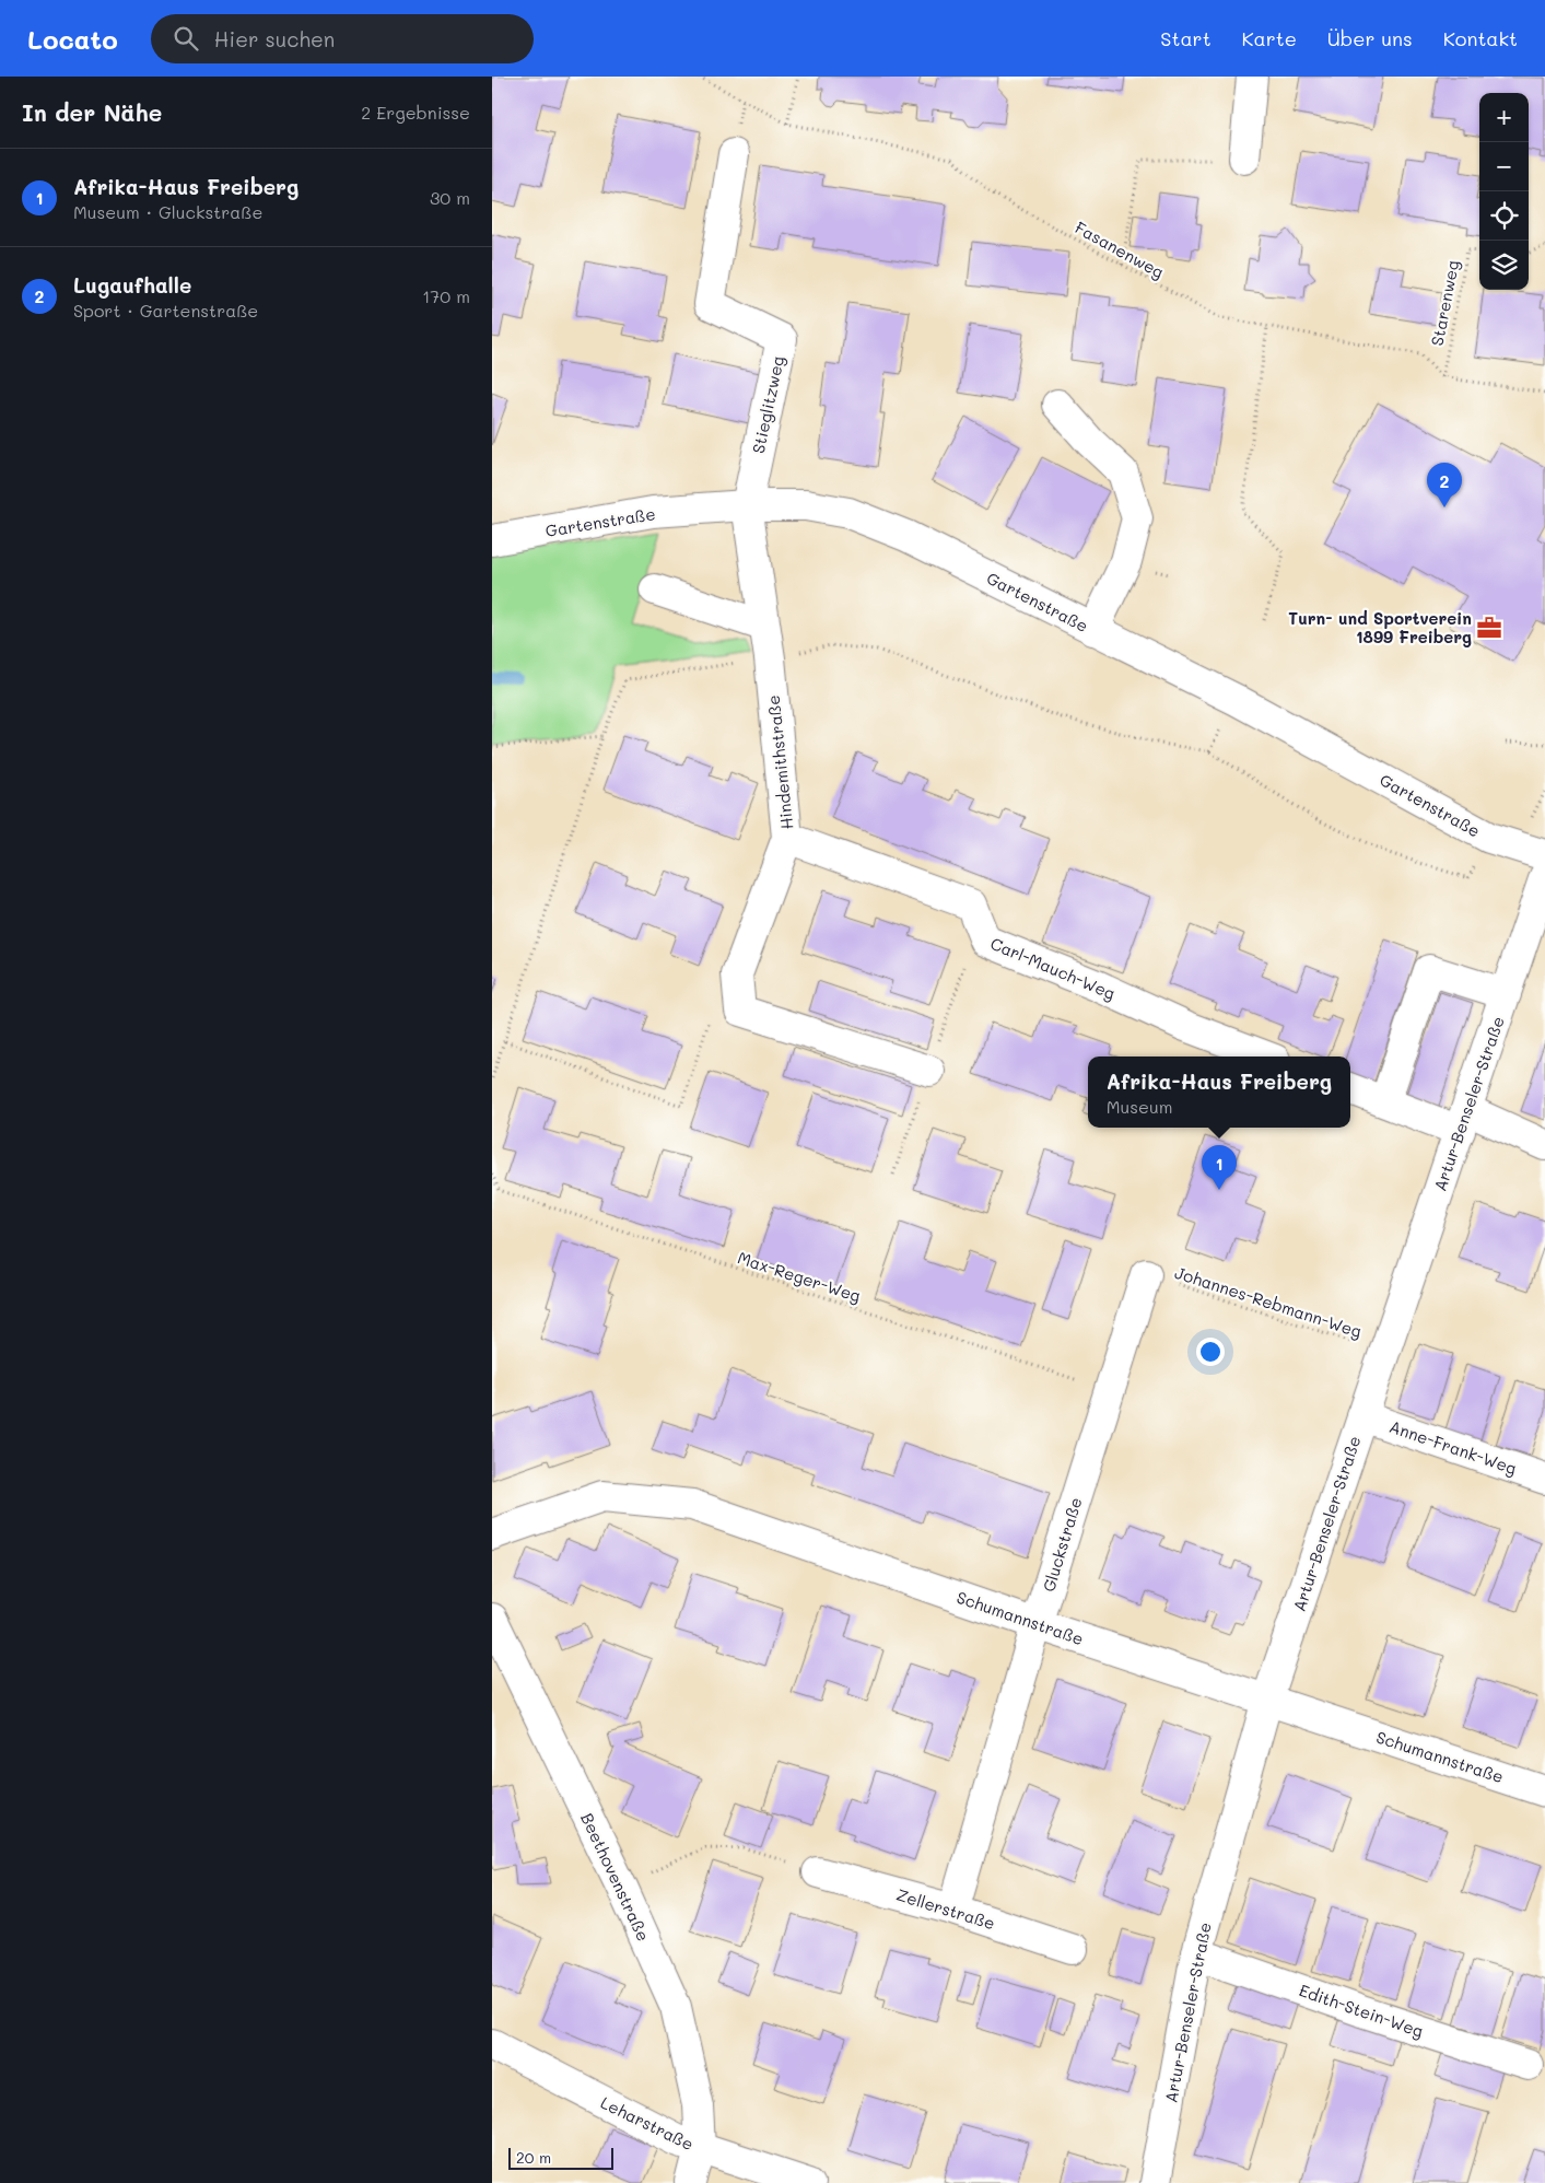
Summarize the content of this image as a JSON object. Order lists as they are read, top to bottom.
{
  "streets": {
    "street": [
      "Stieglitzweg",
      "Gartenstraße",
      "Hindemithstraße",
      "Carl-Mauch-Weg",
      "Artur-Benseler-Straße",
      "Anne-Frank-Weg",
      "Gluckstraße",
      "Schumannstraße",
      "Beethovenstraße",
      "Zellerstraße",
      "Edith-Stein-Weg",
      "Leharstraße"
    ],
    "path": [
      "Fasanenweg",
      "Starenweg",
      "Max-Reger-Weg",
      "Johannes-Rebmann-Weg"
    ]
  },
  "crossings": [
    ["Fasanenweg", "Starenweg"],
    ["Stieglitzweg", "Gartenstraße"],
    ["Stieglitzweg", "Hindemithstraße"],
    ["Gartenstraße", "Hindemithstraße"],
    ["Hindemithstraße", "Carl-Mauch-Weg"],
    ["Artur-Benseler-Straße", "Johannes-Rebmann-Weg"],
    ["Artur-Benseler-Straße", "Anne-Frank-Weg"],
    ["Artur-Benseler-Straße", "Schumannstraße"],
    ["Artur-Benseler-Straße", "Edith-Stein-Weg"],
    ["Max-Reger-Weg", "Gluckstraße"],
    ["Johannes-Rebmann-Weg", "Gluckstraße"],
    ["Gluckstraße", "Schumannstraße"],
    ["Gluckstraße", "Zellerstraße"],
    ["Beethovenstraße", "Leharstraße"]
  ],
  "places": {
    "office": ["Turn- und Sportverein 1899 Freiberg"]
  },
  "scale_bar": "20 m",
  "page": {
    "header": "Locato",
    "search": "Hier suchen",
    "nav": [
      "Start",
      "Karte",
      "Über uns",
      "Kontakt"
    ],
    "heading": ["In der Nähe", "2 Ergebnisse"],
    "map_buttons": ["+", "−"],
    "list": [
      {
        "mark": "1",
        "name": "Afrika-Haus Freiberg",
        "note": "Museum · Gluckstraße",
        "value": "30 m"
      },
      {
        "mark": "2",
        "name": "Lugaufhalle",
        "note": "Sport · Gartenstraße",
        "value": "170 m"
      }
    ],
    "pins": ["2", "1"],
    "popup": ["Afrika-Haus Freiberg", "Museum"],
    "scale": "20 m"
  }
}
